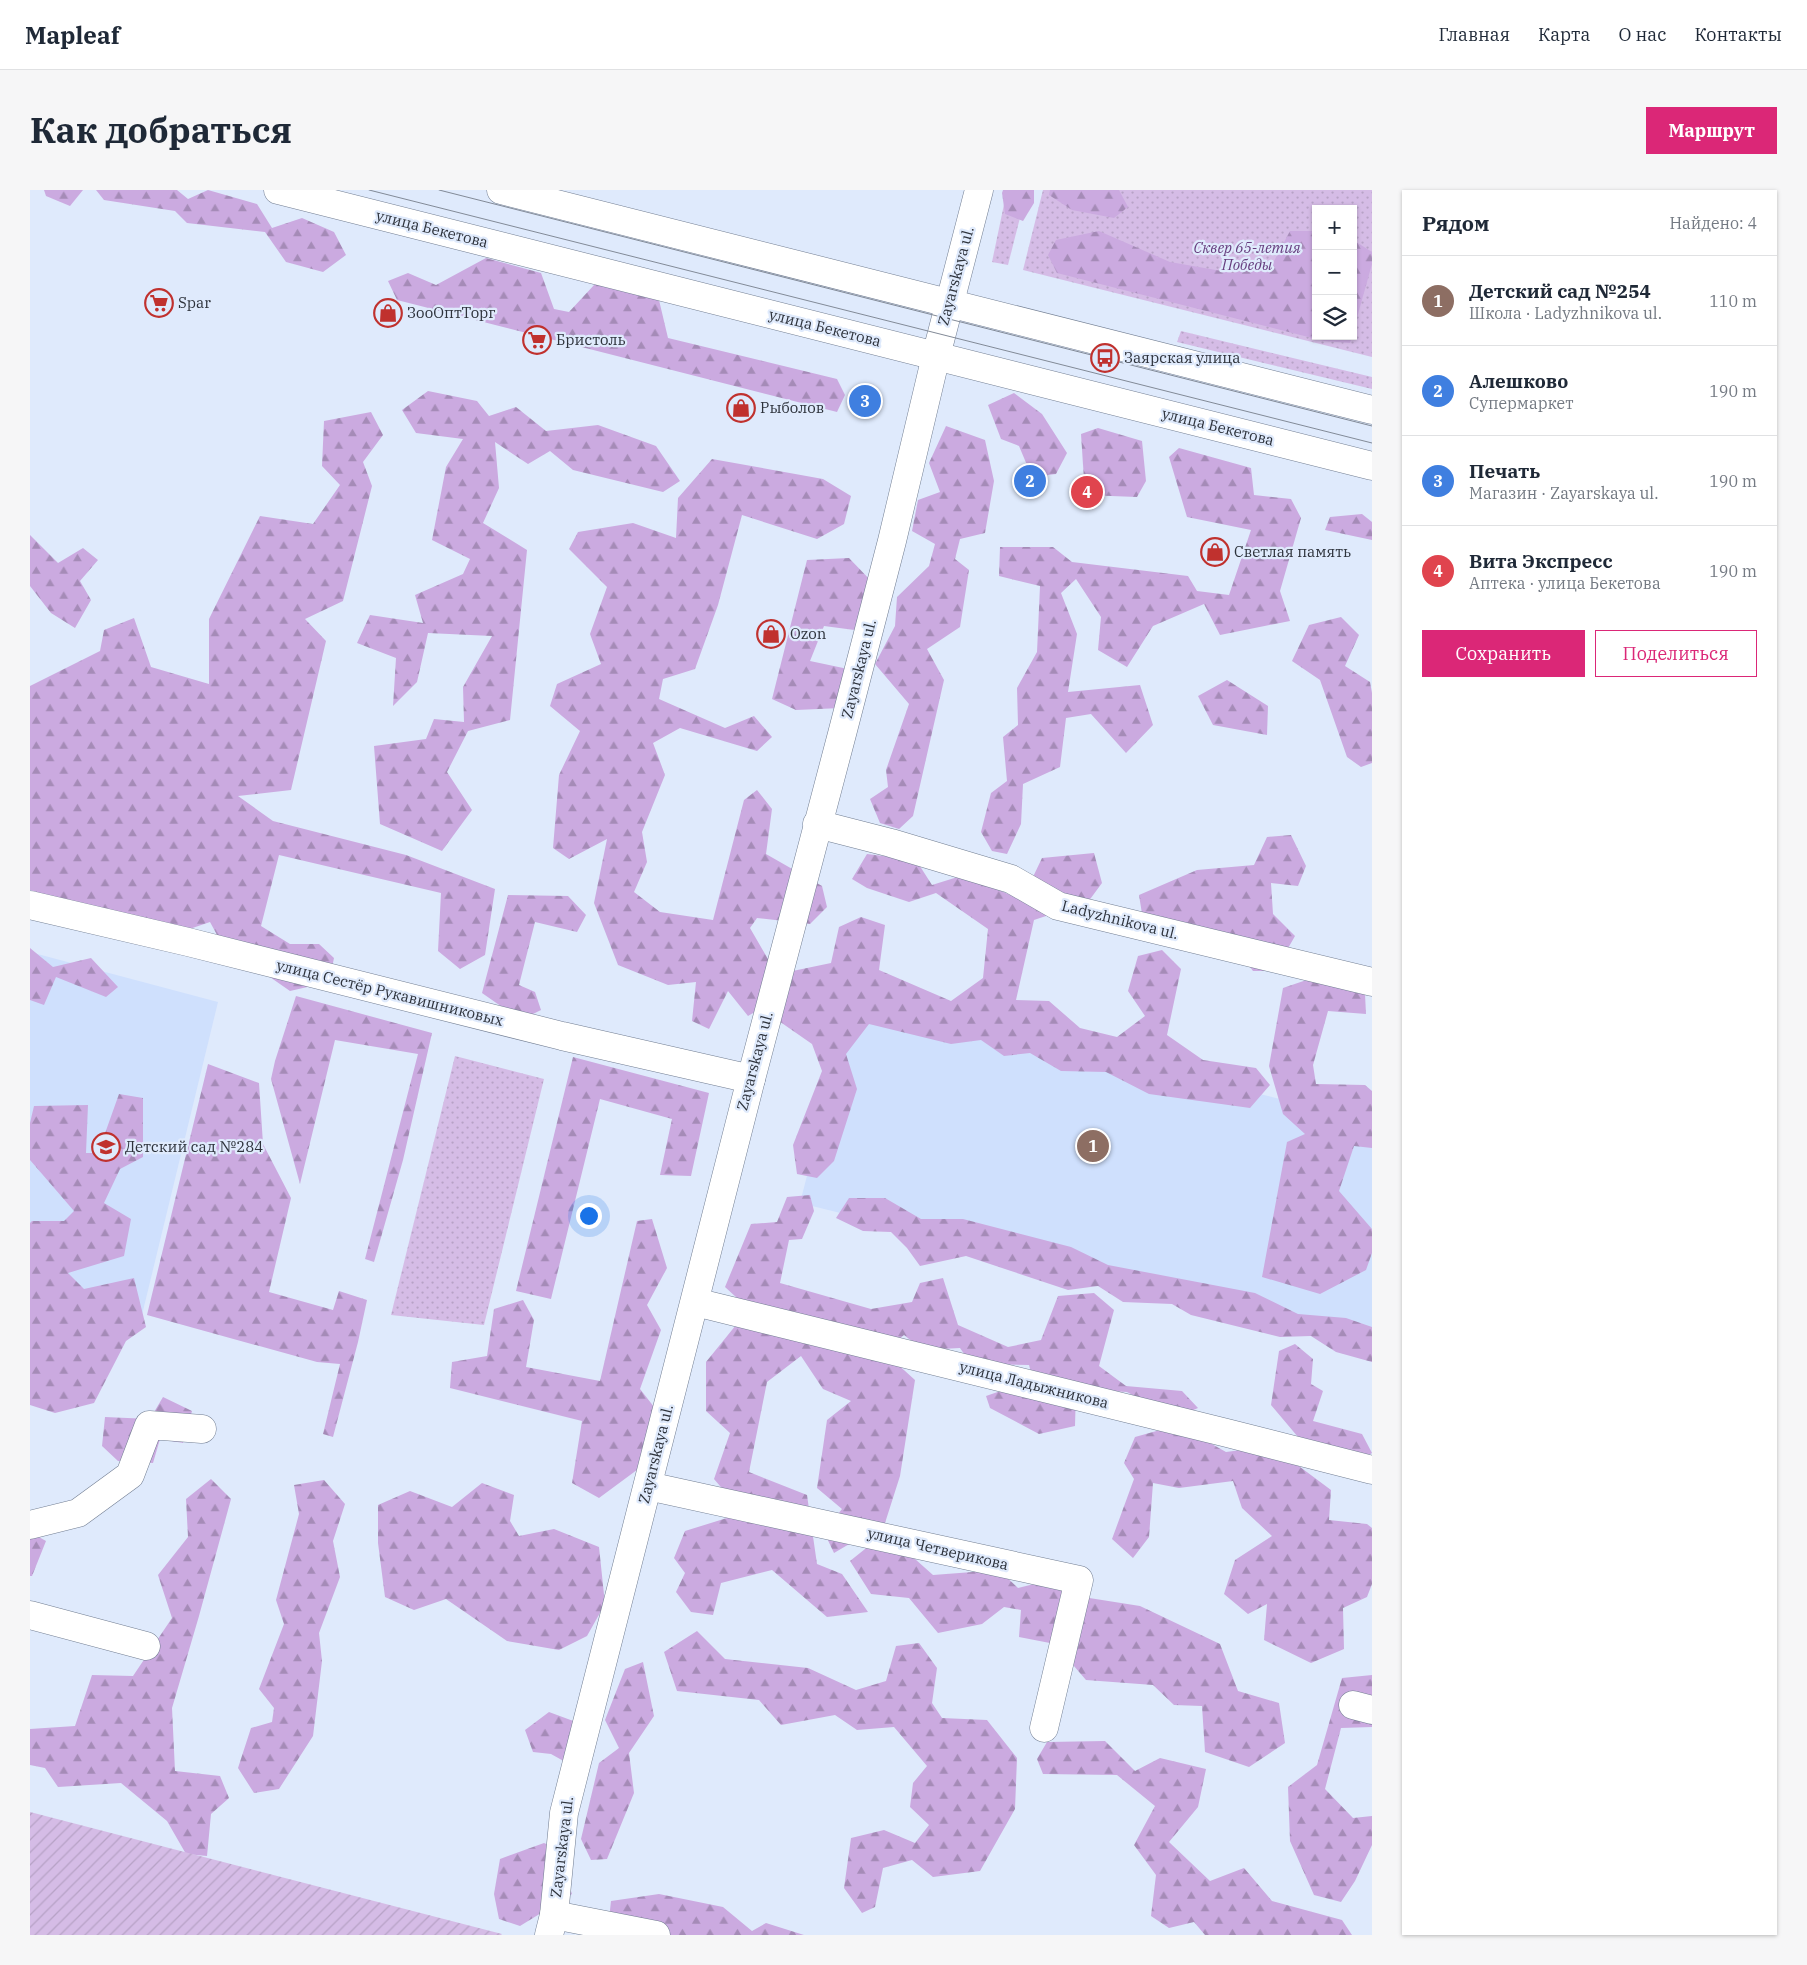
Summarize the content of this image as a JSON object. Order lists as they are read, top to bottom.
{
  "streets": {
    "street": [
      "улица Бекетова",
      "Zayarskaya ul.",
      "Ladyzhnikova ul.",
      "улица Сестёр Рукавишниковых",
      "улица Ладыжникова",
      "улица Четверикова"
    ]
  },
  "crossings": [
    ["улица Бекетова", "Zayarskaya ul."],
    ["Zayarskaya ul.", "Ladyzhnikova ul."],
    ["Zayarskaya ul.", "улица Сестёр Рукавишниковых"],
    ["Zayarskaya ul.", "улица Ладыжникова"],
    ["Zayarskaya ul.", "улица Четверикова"]
  ],
  "parks": ["Сквер 65-летия Победы"],
  "places": {
    "supermarket": ["Spar", "Бристоль"],
    "shop": [
      "ЗооОптТорг",
      "Рыболов",
      "Светлая память",
      "Ozon"
    ],
    "bus stop": ["Заярская улица"],
    "school or university": ["Детский сад №284"]
  },
  "page": {
    "header": "Mapleaf",
    "nav": [
      "Главная",
      "Карта",
      "О нас",
      "Контакты"
    ],
    "title": "Как добраться",
    "buttons": [
      "Маршрут",
      ["Сохранить", "Поделиться"]
    ],
    "heading": ["Рядом", "Найдено: 4"],
    "map_buttons": ["+", "−"],
    "list": [
      {
        "mark": "1",
        "name": "Детский сад №254",
        "note": "Школа · Ladyzhnikova ul.",
        "value": "110 m"
      },
      {
        "mark": "2",
        "name": "Алешково",
        "note": "Супермаркет",
        "value": "190 m"
      },
      {
        "mark": "3",
        "name": "Печать",
        "note": "Магазин · Zayarskaya ul.",
        "value": "190 m"
      },
      {
        "mark": "4",
        "name": "Вита Экспресс",
        "note": "Аптека · улица Бекетова",
        "value": "190 m"
      }
    ],
    "pins": [
      "3",
      "2",
      "4",
      "1"
    ]
  }
}
